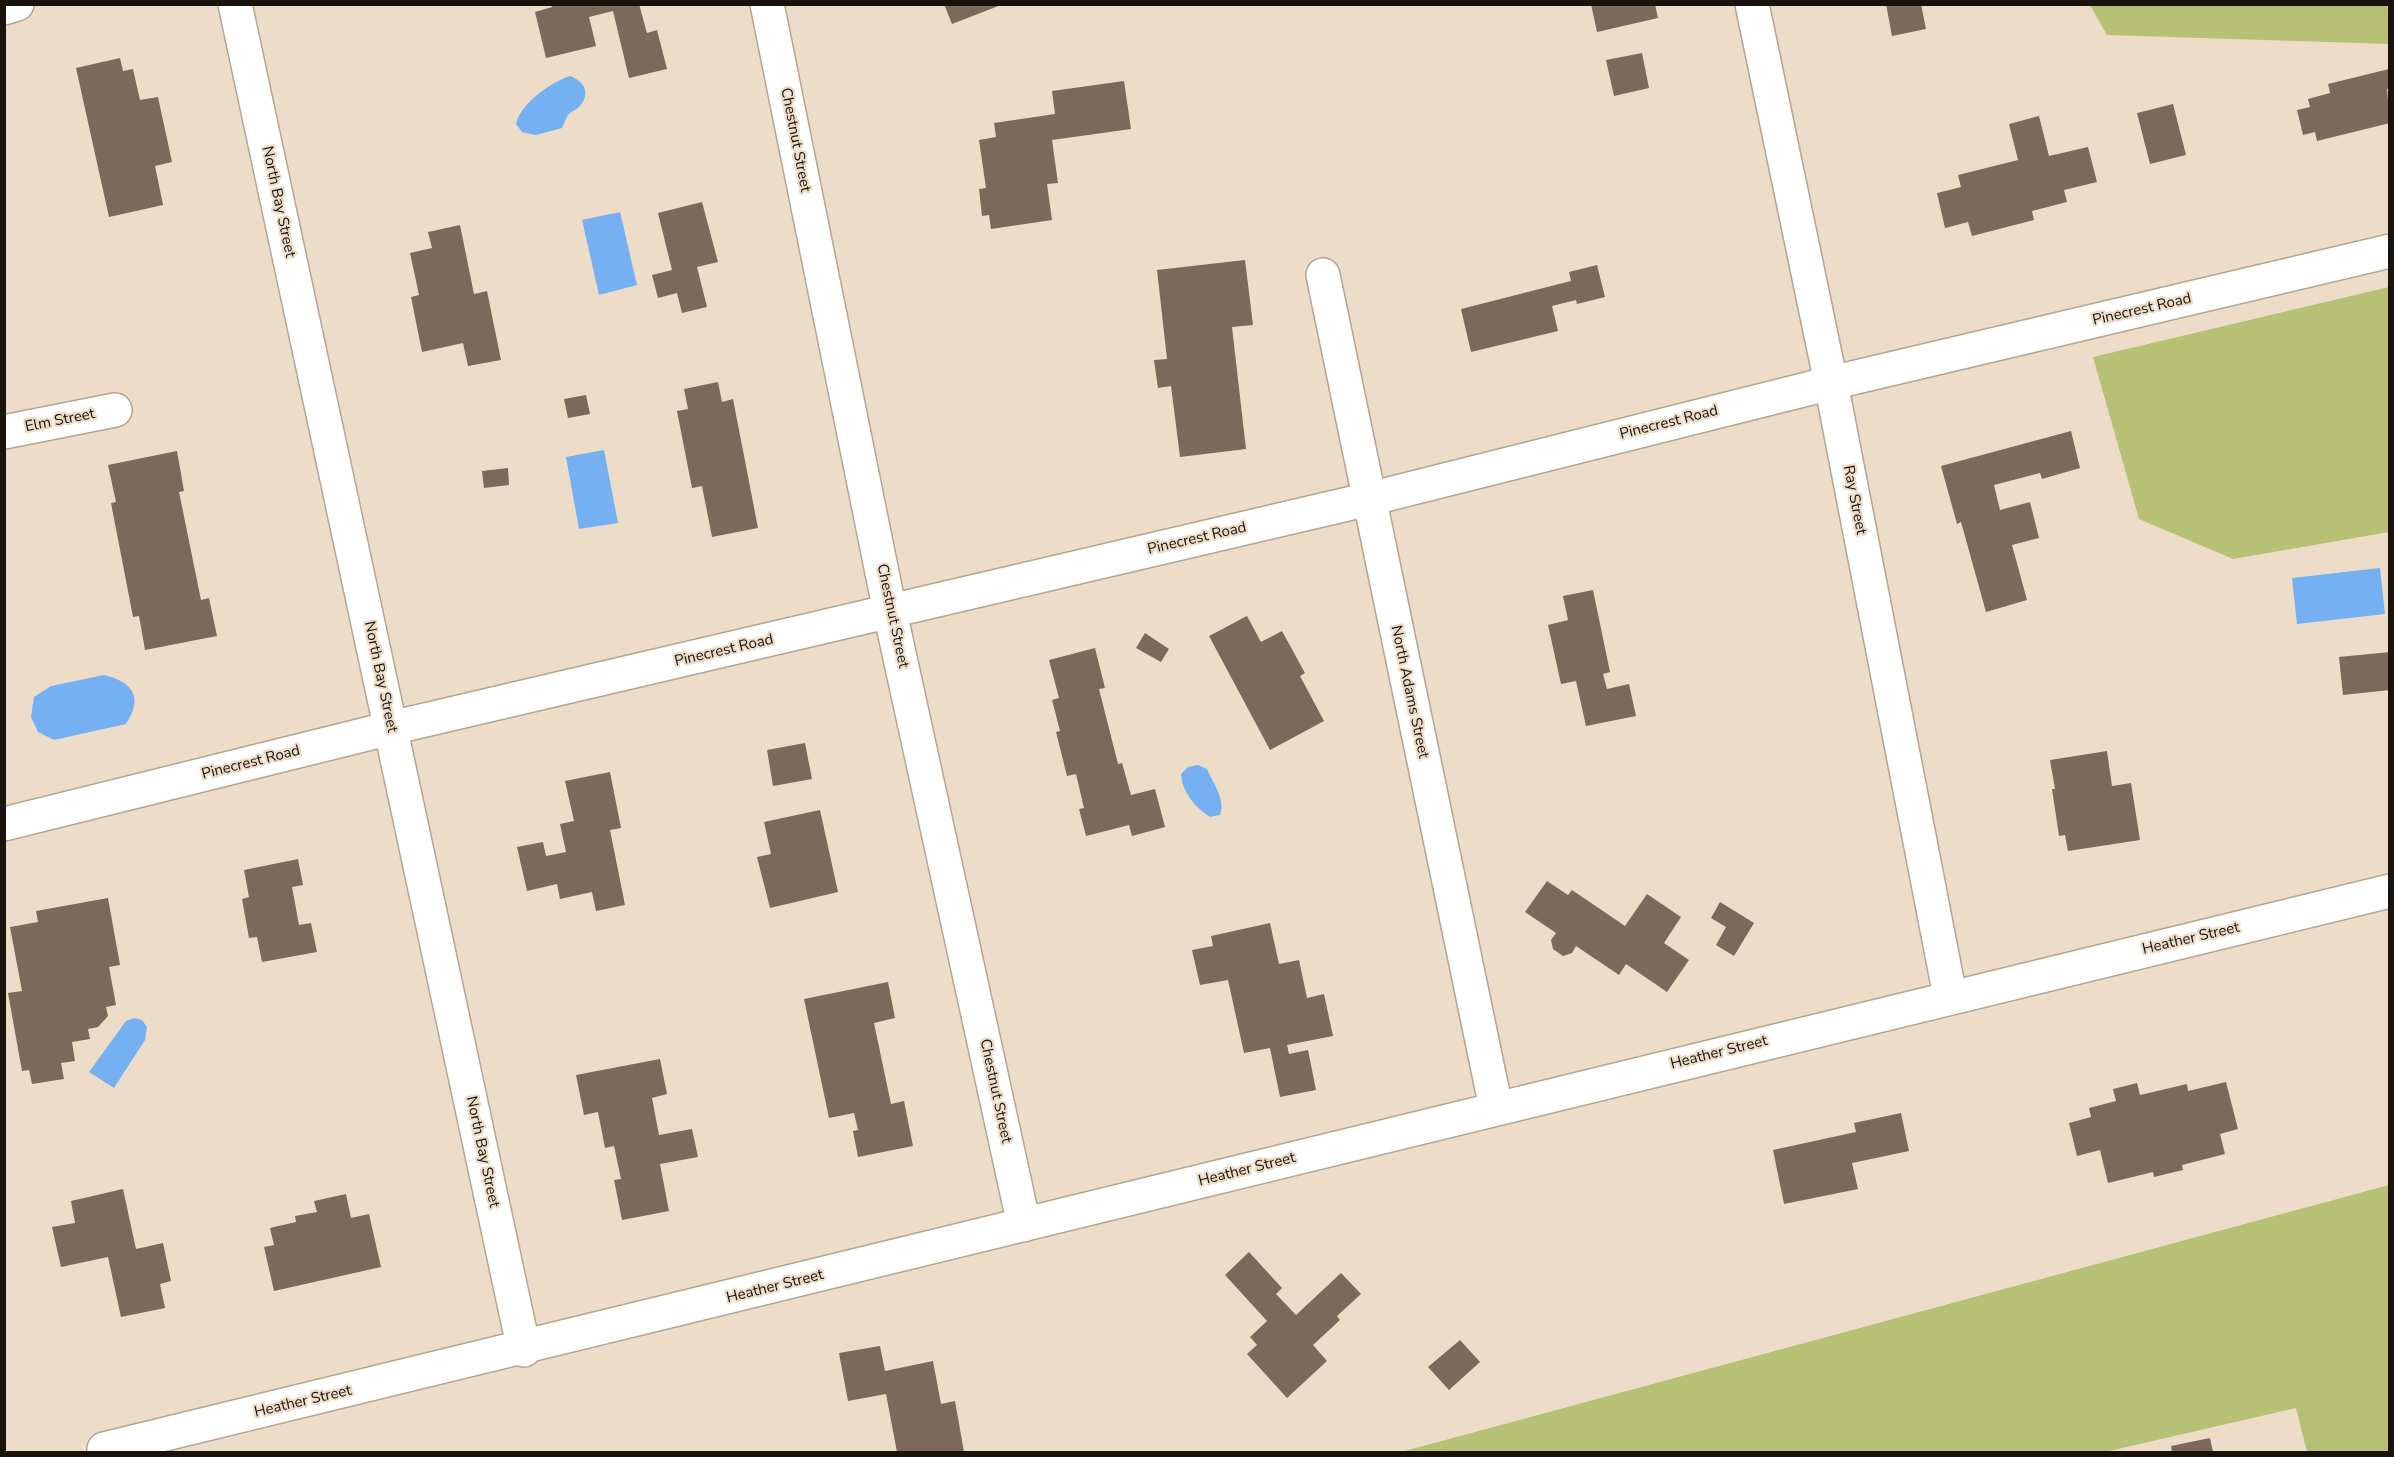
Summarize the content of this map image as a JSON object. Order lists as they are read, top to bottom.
{
  "streets": {
    "street": [
      "Chestnut Street",
      "North Bay Street",
      "Pinecrest Road",
      "Elm Street",
      "Ray Street",
      "North Adams Street",
      "Heather Street"
    ]
  },
  "crossings": [
    ["Chestnut Street", "Pinecrest Road"],
    ["Chestnut Street", "Heather Street"],
    ["North Bay Street", "Pinecrest Road"],
    ["North Bay Street", "Heather Street"],
    ["Pinecrest Road", "Ray Street"],
    ["Pinecrest Road", "North Adams Street"],
    ["Ray Street", "Heather Street"],
    ["North Adams Street", "Heather Street"]
  ]
}
